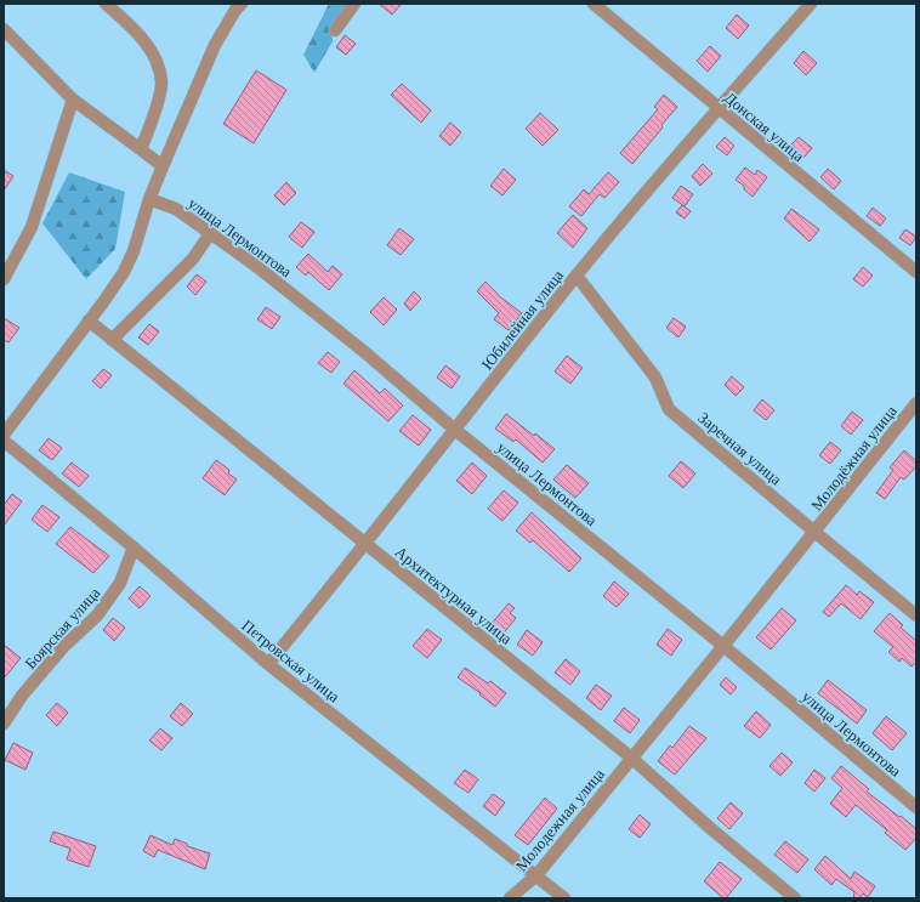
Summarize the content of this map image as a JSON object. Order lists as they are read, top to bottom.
{
  "streets": {
    "street": [
      "Донская улица",
      "улица Лермонтова",
      "Юбилейная улица",
      "Заречная улица",
      "Молодёжная улица",
      "Архитектурная улица",
      "Боярская улица",
      "Петровская улица",
      "Молодежная улица"
    ]
  },
  "crossings": [
    ["Донская улица", "Юбилейная улица"],
    ["улица Лермонтова", "Юбилейная улица"],
    ["улица Лермонтова", "Молодёжная улица"],
    ["улица Лермонтова", "Молодежная улица"],
    ["Юбилейная улица", "Заречная улица"],
    ["Юбилейная улица", "Архитектурная улица"],
    ["Юбилейная улица", "Петровская улица"],
    ["Заречная улица", "Молодёжная улица"],
    ["Молодёжная улица", "Молодежная улица"],
    ["Архитектурная улица", "Молодежная улица"],
    ["Боярская улица", "Петровская улица"],
    ["Петровская улица", "Молодежная улица"]
  ]
}
